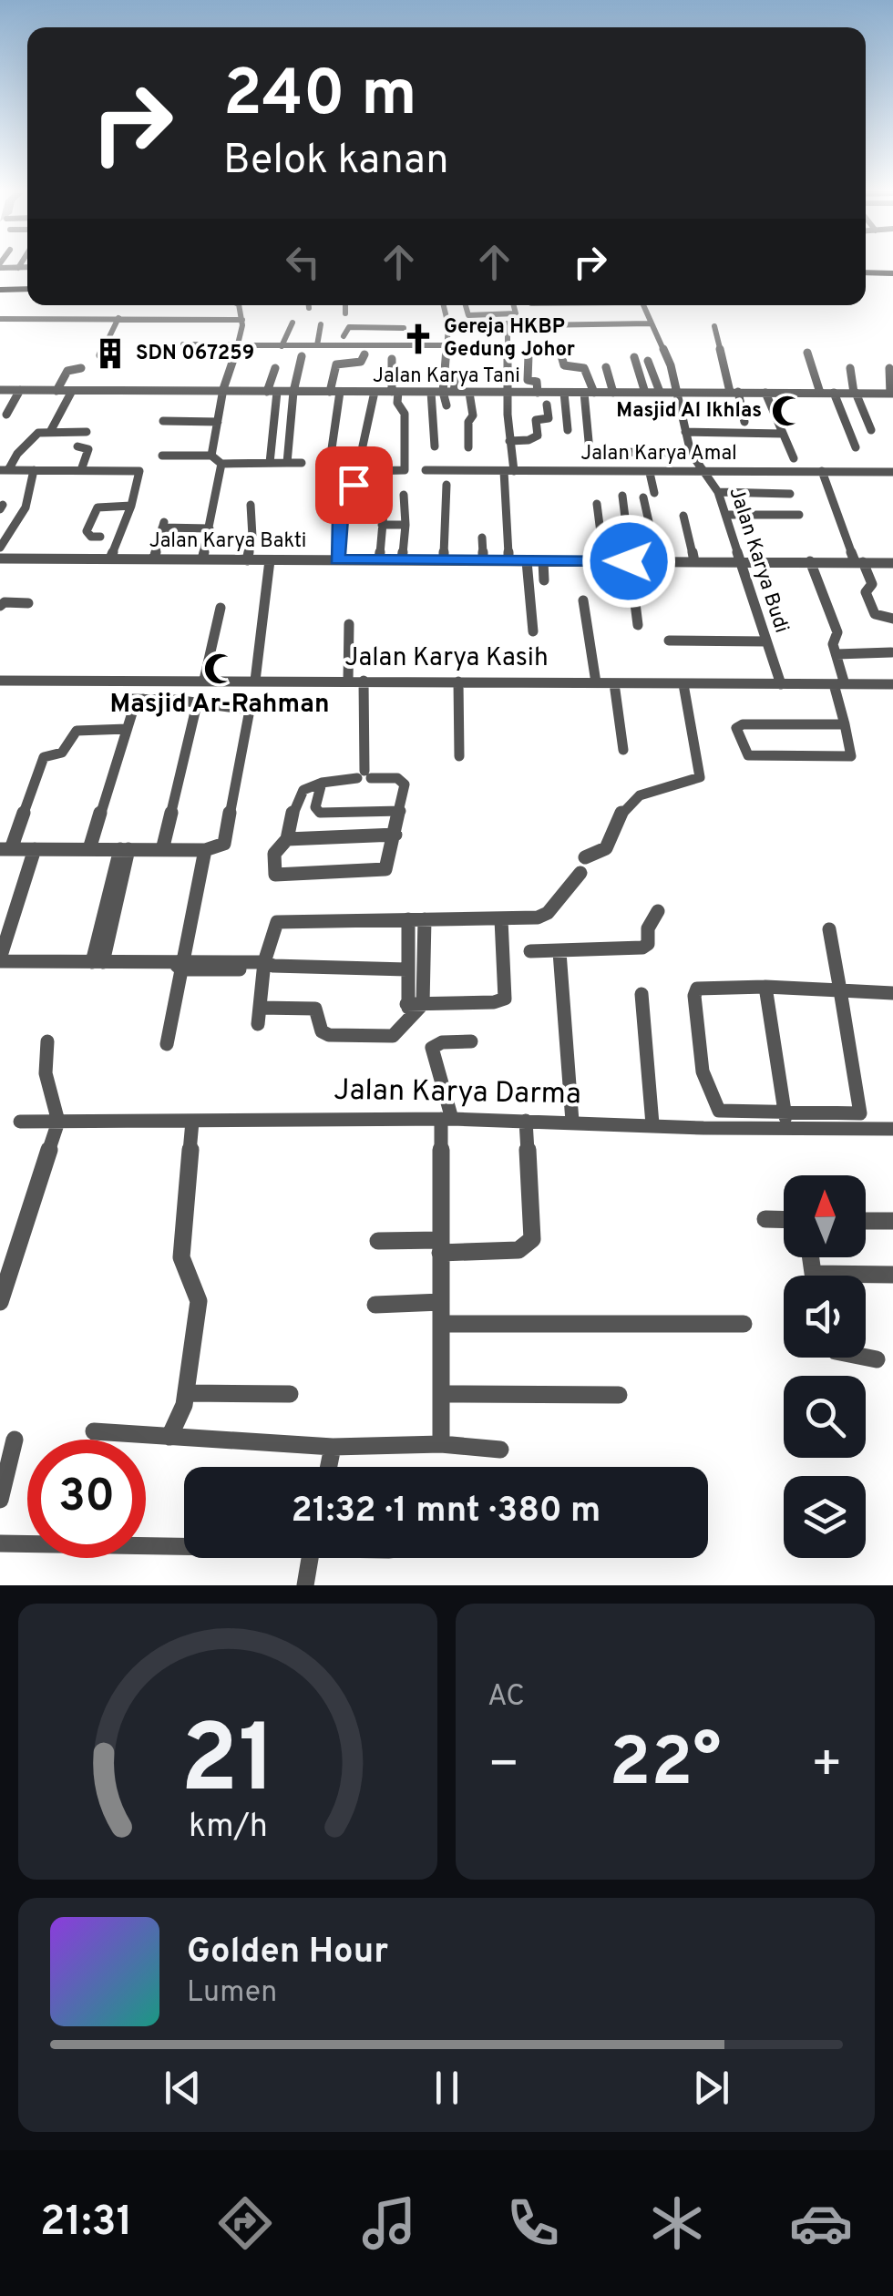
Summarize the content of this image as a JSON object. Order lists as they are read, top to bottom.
{
  "streets": {
    "street": [
      "Jalan Karya Tani",
      "Jalan Karya Amal",
      "Jalan Karya Bakti",
      "Jalan Karya Budi",
      "Jalan Karya Kasih",
      "Jalan Karya Darma"
    ]
  },
  "crossings": [
    ["Jalan Karya Tani", "Jalan Karya Budi"],
    ["Jalan Karya Amal", "Jalan Karya Budi"],
    ["Jalan Karya Bakti", "Jalan Karya Budi"],
    ["Jalan Karya Budi", "Jalan Karya Kasih"]
  ],
  "places": {
    "church": ["Gereja HKBP Gedung Johor"],
    "building": ["SDN 067259"],
    "mosque": ["Masjid Al Ikhlas", "Masjid Ar-Rahman"]
  },
  "north": "top",
  "page": {
    "turn": ["240 m", "Belok kanan"],
    "limit": "30",
    "trip": "21:32 · 1 mnt · 380 m",
    "tile": "AC",
    "heat": ["−", "22°", "+"],
    "song": ["Golden Hour", "Lumen"],
    "tabs": "21:31",
    "gauge": ["21", "km/h"]
  }
}
